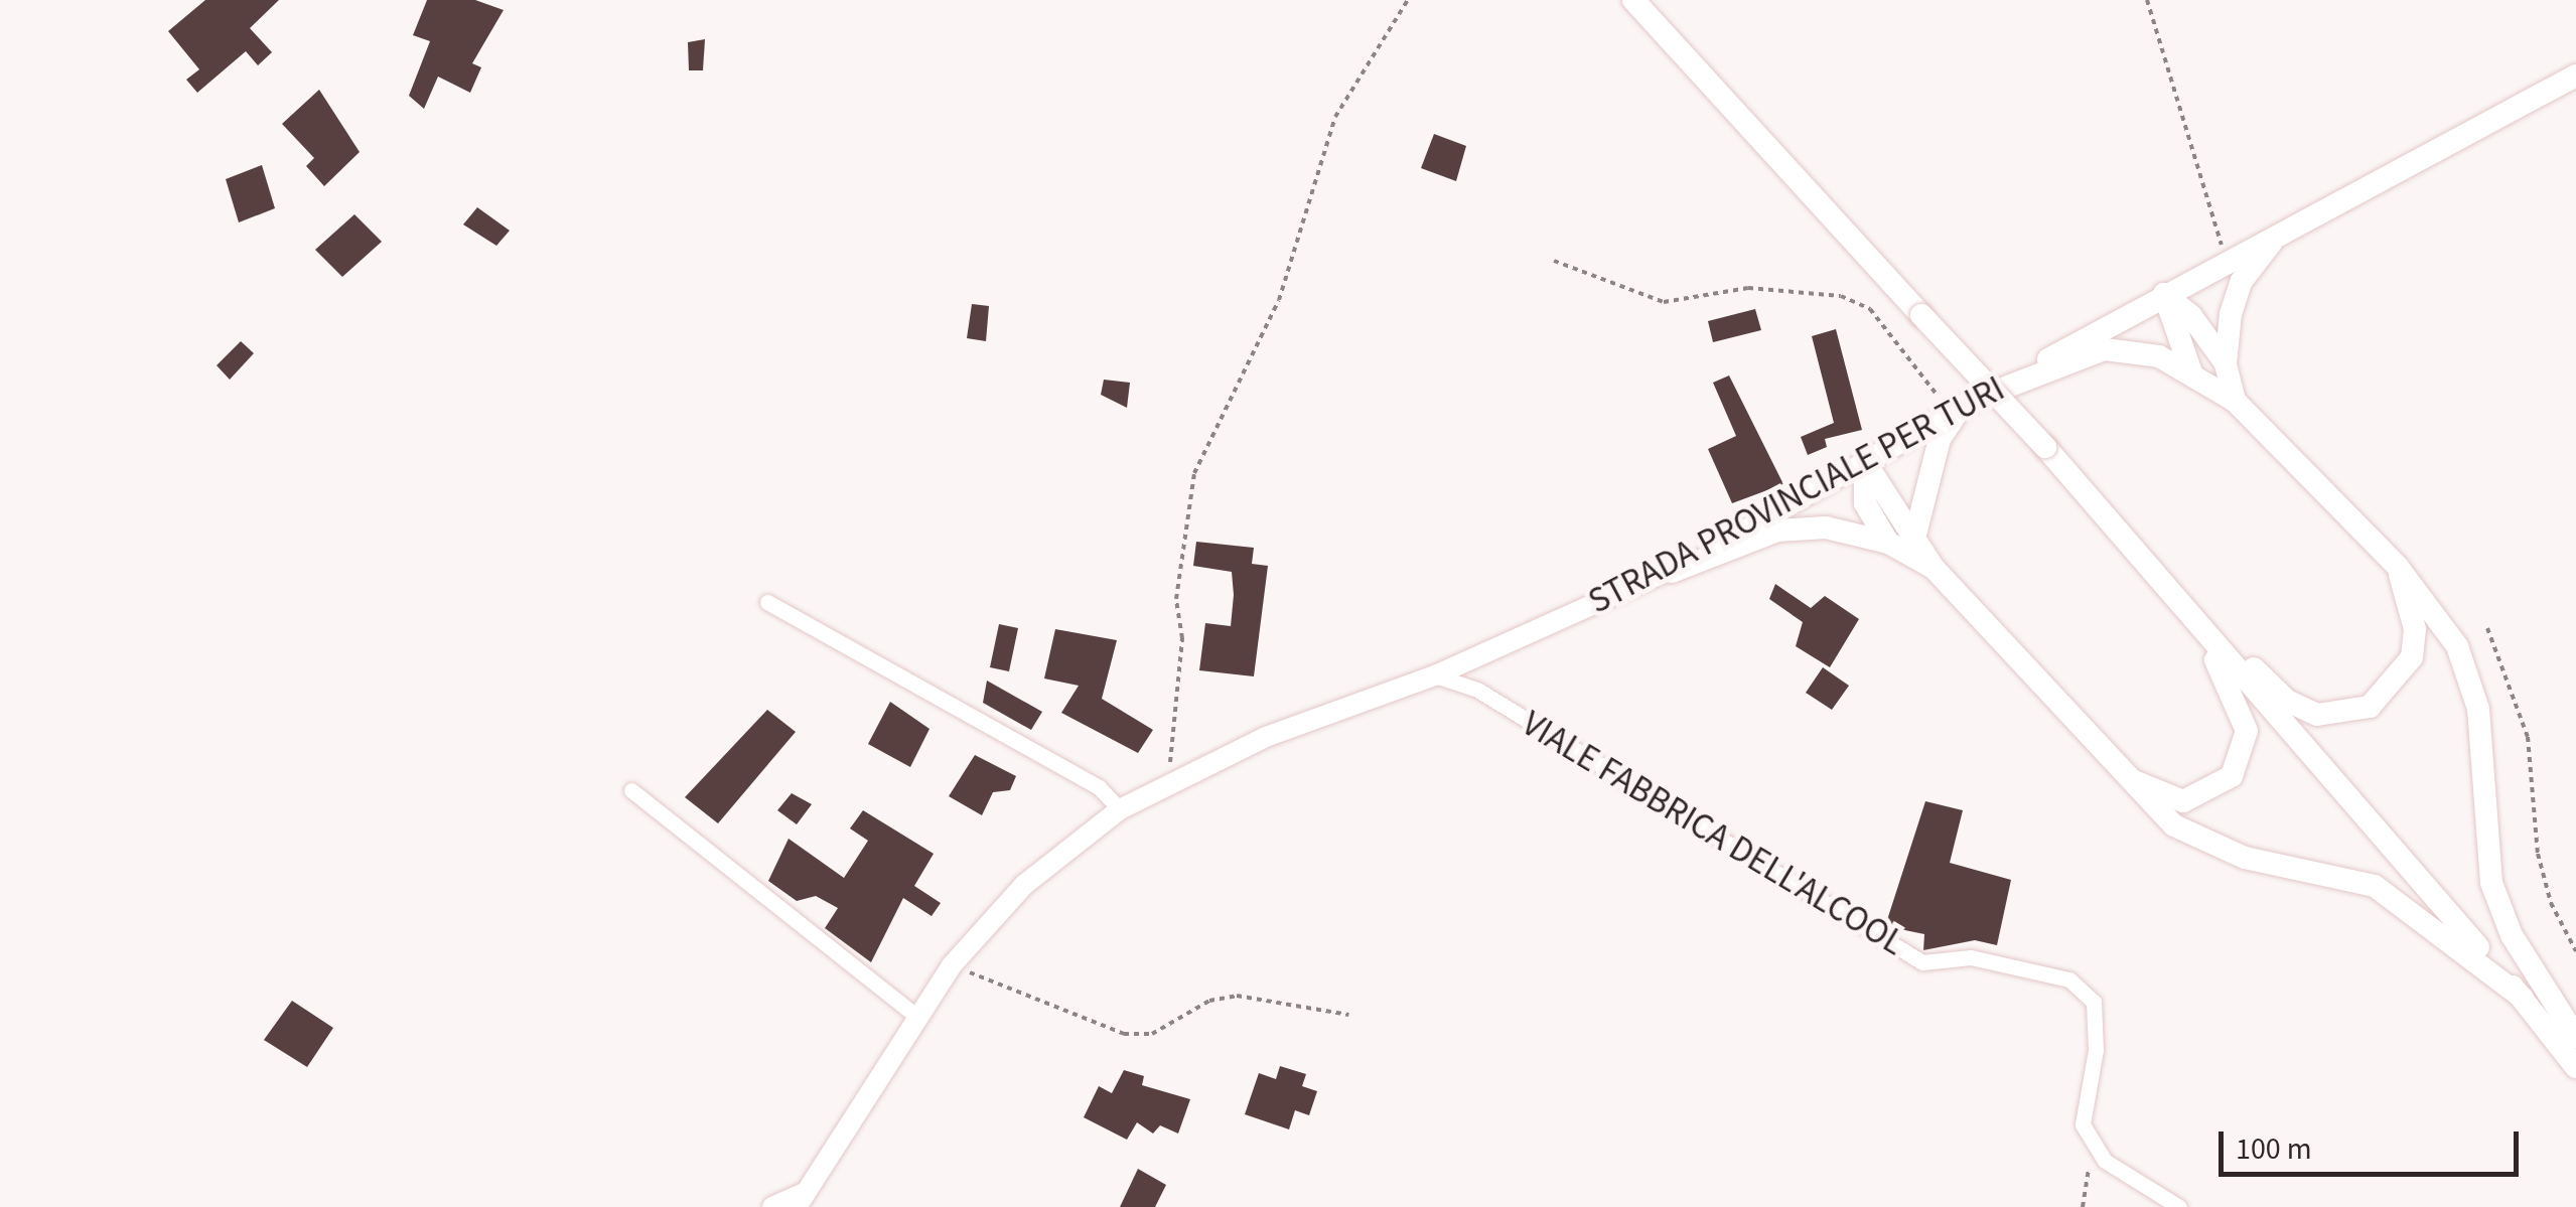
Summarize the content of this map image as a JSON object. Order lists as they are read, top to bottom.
{
  "streets": {
    "main road": ["STRADA PROVINCIALE PER TURI"],
    "street": ["VIALE FABBRICA DELL'ALCOOL"]
  },
  "crossings": [
    ["STRADA PROVINCIALE PER TURI", "VIALE FABBRICA DELL'ALCOOL"]
  ],
  "scale_bar": "100 m"
}
